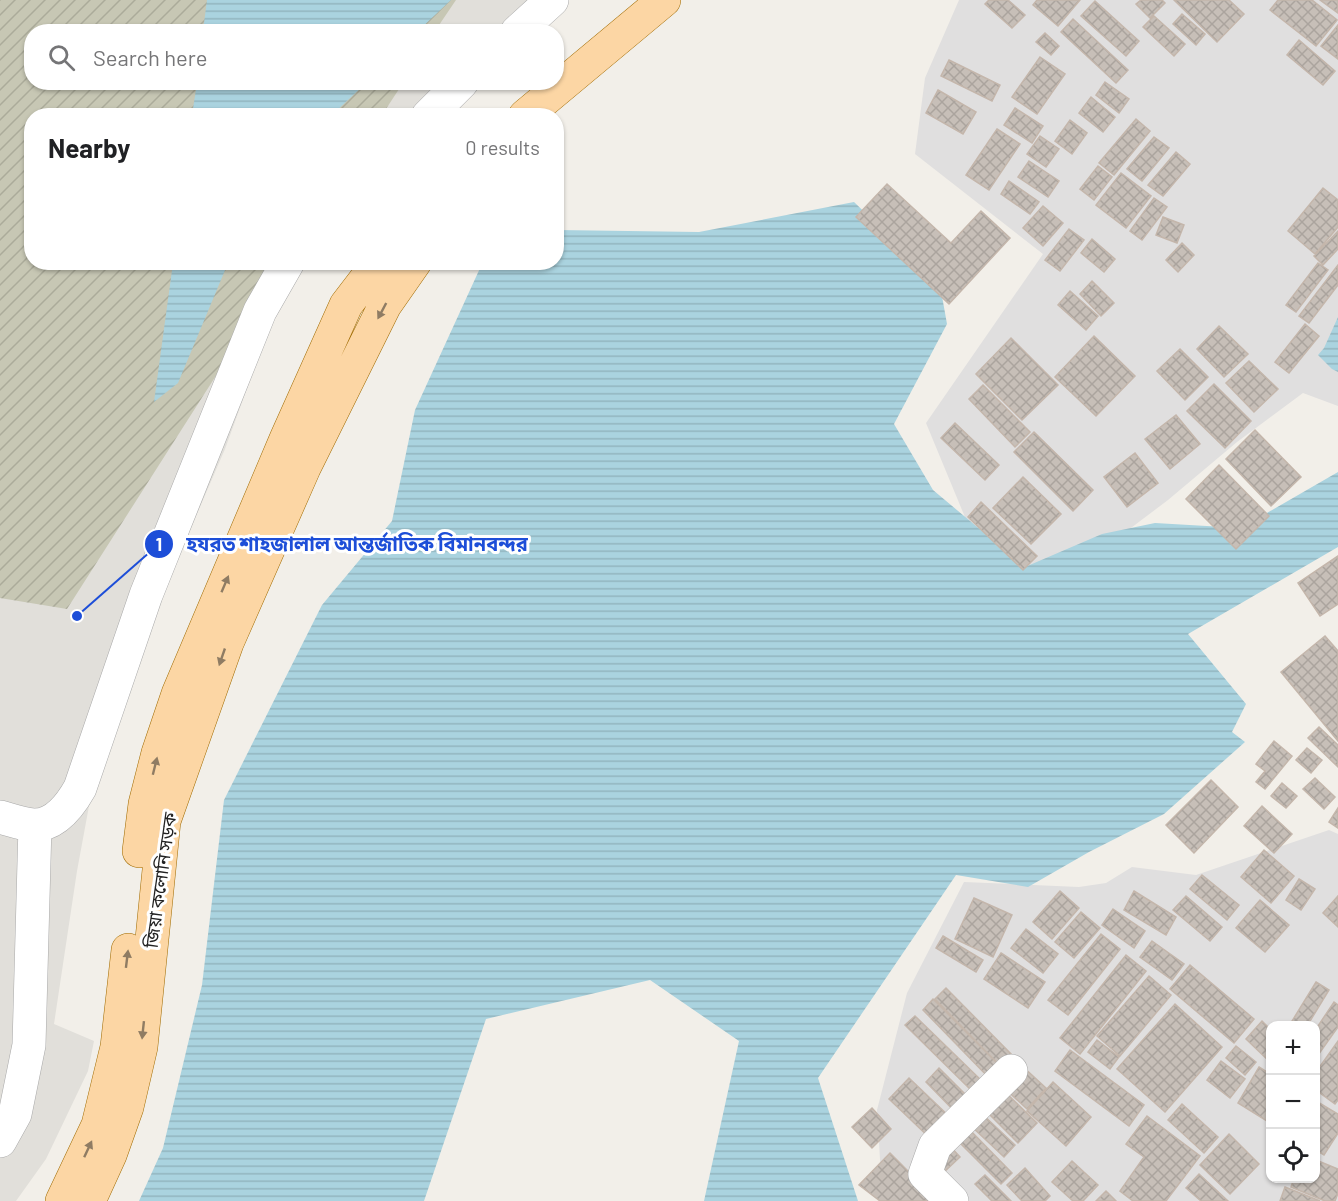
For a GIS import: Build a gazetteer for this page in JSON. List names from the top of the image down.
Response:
{
  "streets": {
    "main road": ["জিয়া কলোনি সড়ক"]
  },
  "places": ["হযরত শাহজালাল আন্তর্জাতিক বিমানবন্দর"],
  "page": {
    "search": "Search here",
    "heading": ["Nearby", "0 results"],
    "map_buttons": ["+", "−"]
  }
}
